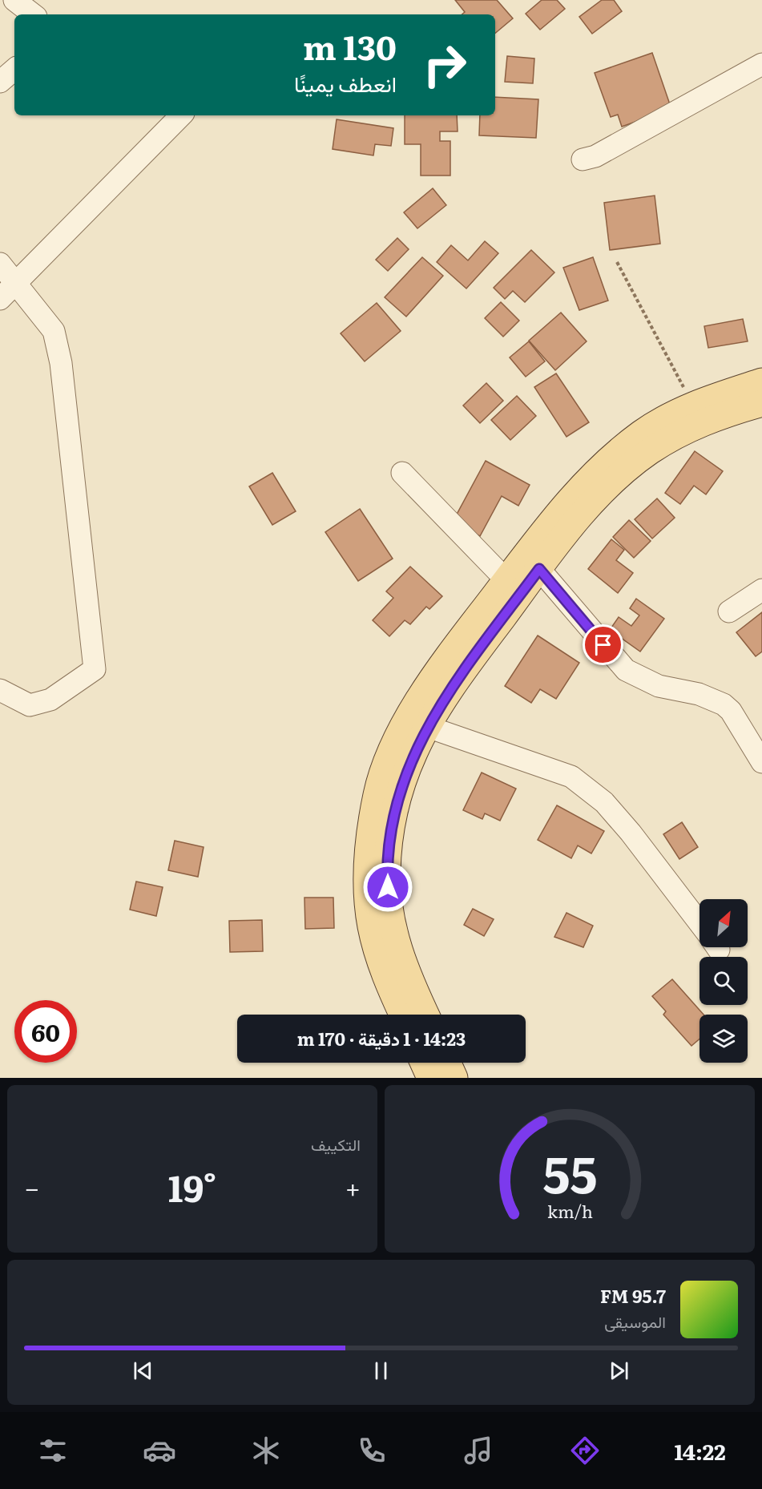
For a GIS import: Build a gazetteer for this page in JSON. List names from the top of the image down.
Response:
{
  "north": "top right",
  "page": {
    "turn": ["130 m", "انعطف يمينًا"],
    "limit": "60",
    "trip": "14:23 · 1 دقيقة · 170 m",
    "tile": "التكييف",
    "heat": ["−", "19°", "+"],
    "song": ["95.7 FM", "الموسيقى"],
    "tabs": "14:22",
    "gauge": ["55", "km/h"]
  }
}
